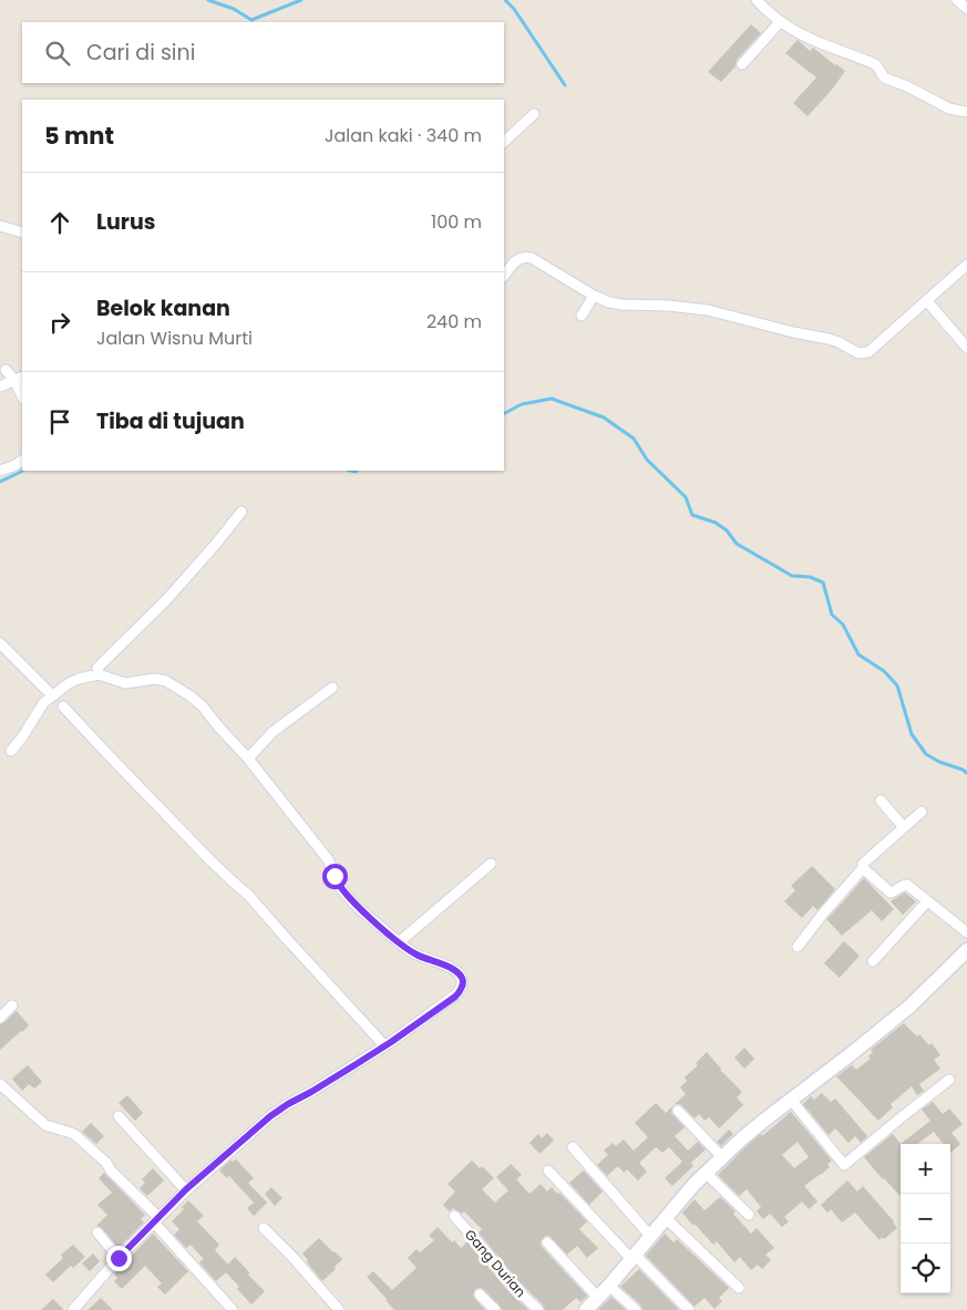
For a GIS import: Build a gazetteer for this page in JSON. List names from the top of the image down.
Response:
{
  "streets": {
    "street": ["Gang Durian"]
  },
  "page": {
    "search": "Cari di sini",
    "heading": ["5 mnt", "Jalan kaki · 340 m"],
    "list": [
      ["Lurus", "100 m"],
      ["Belok kanan", "Jalan Wisnu Murti", "240 m"],
      "Tiba di tujuan"
    ],
    "map_buttons": ["+", "−"]
  }
}
